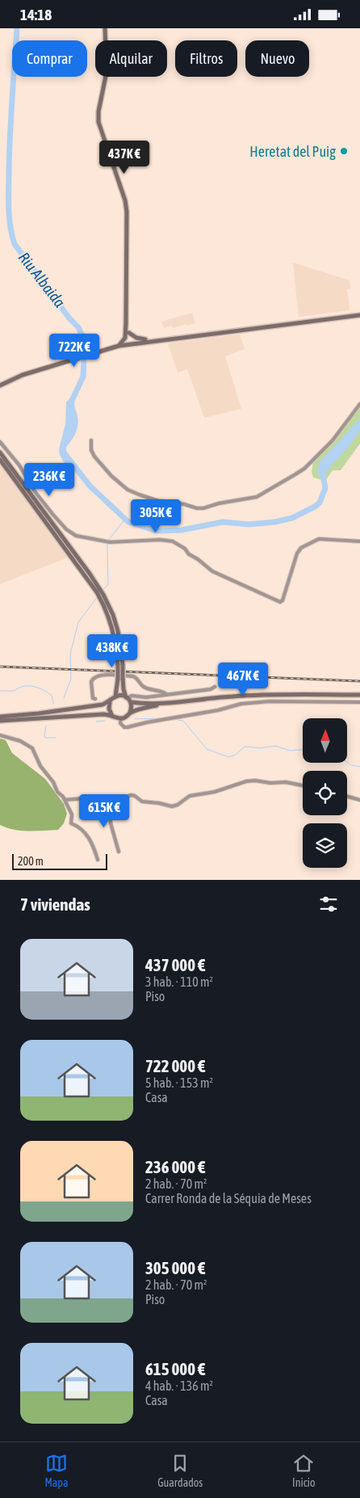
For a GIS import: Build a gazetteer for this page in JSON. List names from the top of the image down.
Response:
{
  "water": ["Riu Albaida"],
  "places": ["Heretat del Puig"],
  "scale_bar": "200 m",
  "north": "top",
  "page": {
    "status": "14:18",
    "chip": [
      "Comprar",
      "Alquilar",
      "Filtros",
      "Nuevo"
    ],
    "price": [
      "437K €",
      "722K €",
      "236K €",
      "305K €",
      "438K €",
      "467K €",
      "615K €"
    ],
    "scale": "200 m",
    "heading": "7 viviendas",
    "list": [
      {
        "name": "437 000 €",
        "note": "3 hab. · 110 m² · Piso"
      },
      {
        "name": "722 000 €",
        "note": "5 hab. · 153 m² · Casa"
      },
      {
        "name": "236 000 €",
        "note": "2 hab. · 70 m² · Carrer Ronda de la Séquia de Meses"
      },
      {
        "name": "305 000 €",
        "note": "2 hab. · 70 m² · Piso"
      },
      {
        "name": "615 000 €",
        "note": "4 hab. · 136 m² · Casa"
      }
    ],
    "tabs": ["Mapa", "Guardados", "Inicio"]
  }
}
